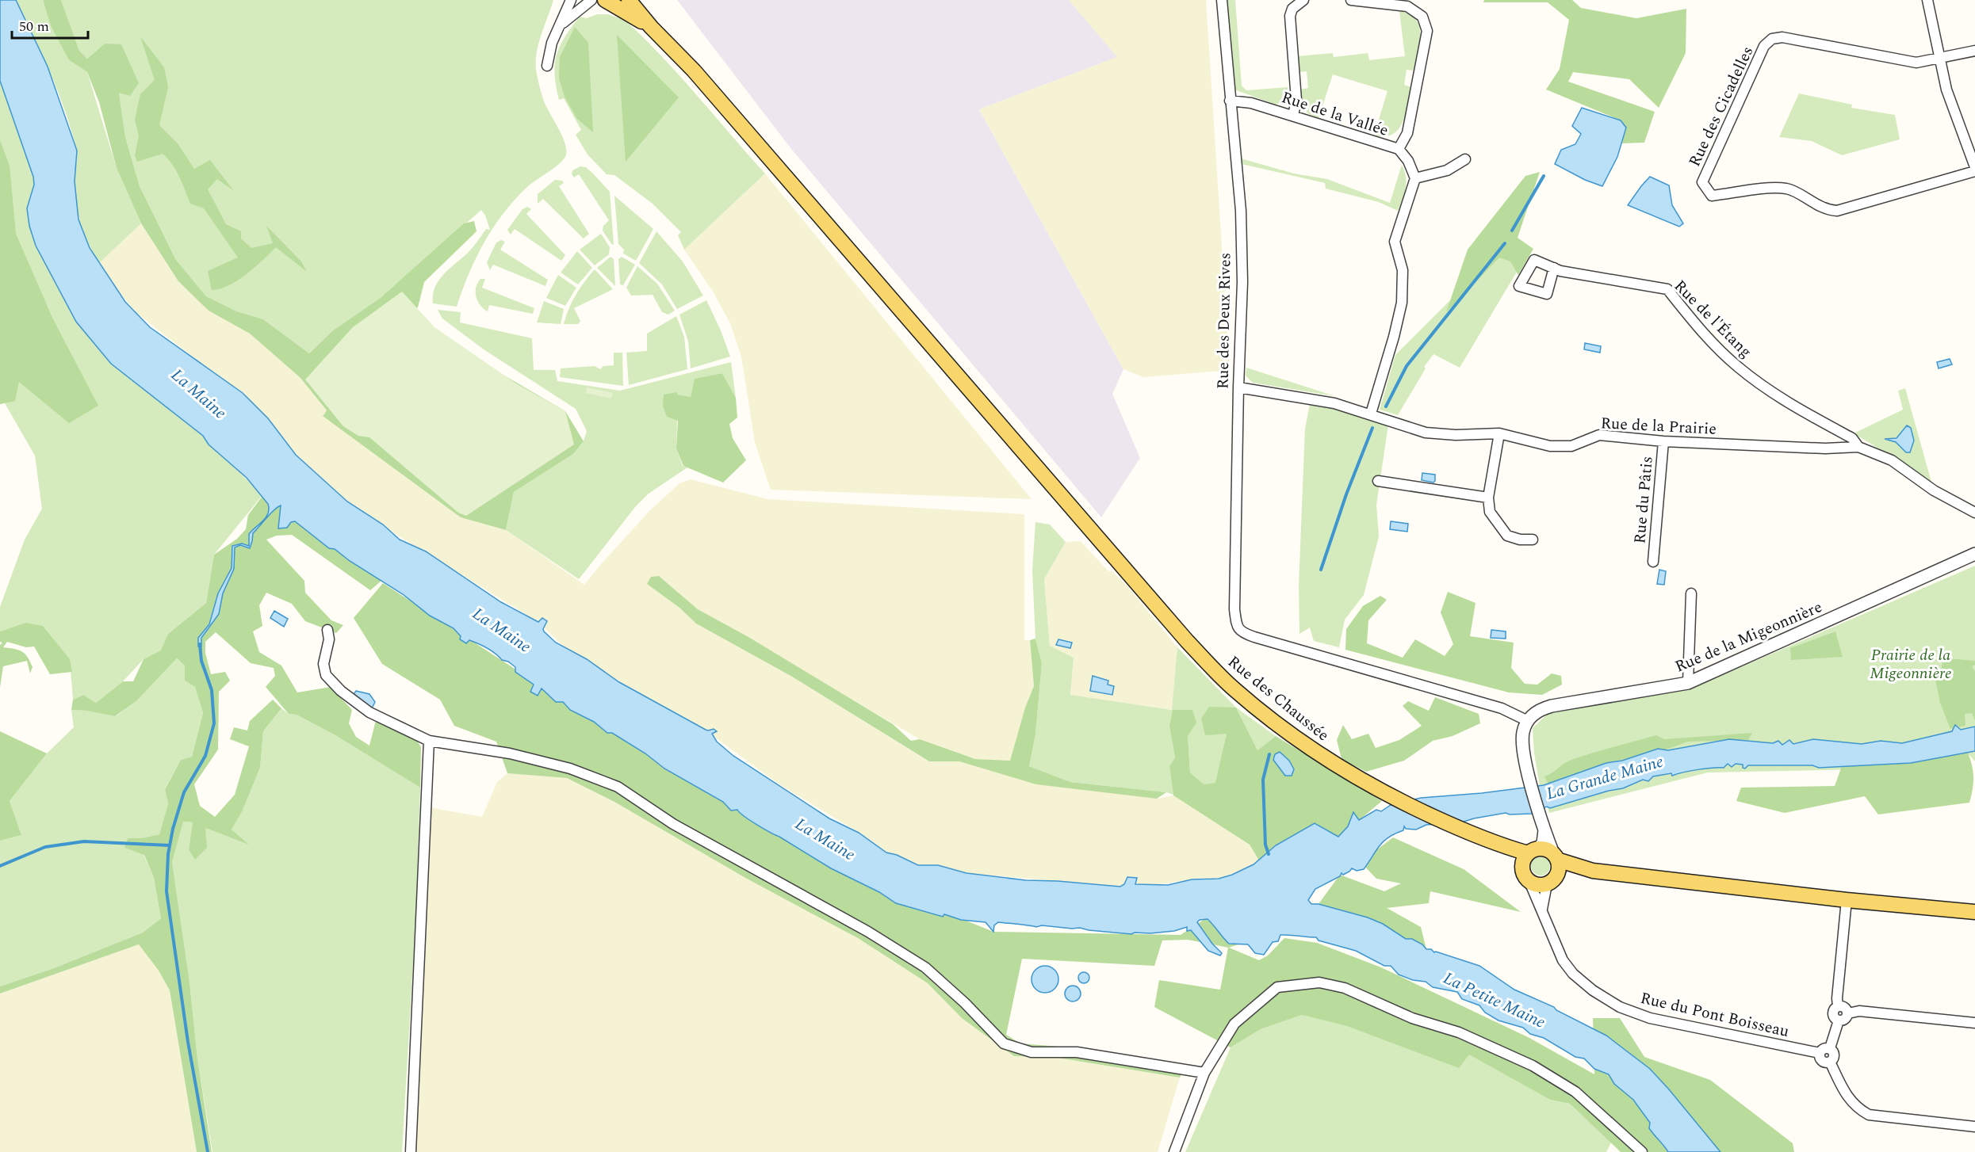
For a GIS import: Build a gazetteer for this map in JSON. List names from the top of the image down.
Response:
{
  "streets": {
    "main road": ["Rue des Chaussée"],
    "street": [
      "Rue des Cicadelles",
      "Rue de la Vallée",
      "Rue de l'Étang",
      "Rue des Deux Rives",
      "Rue de la Prairie",
      "Rue du Pâtis",
      "Rue de la Migeonnière",
      "Rue du Pont Boisseau"
    ]
  },
  "crossings": [
    ["Rue de la Vallée", "Rue des Deux Rives"],
    ["Rue de l'Étang", "Rue de la Prairie"],
    ["Rue des Deux Rives", "Rue de la Prairie"],
    ["Rue des Deux Rives", "Rue de la Migeonnière"],
    ["Rue de la Prairie", "Rue du Pâtis"],
    ["Rue des Chaussée", "Rue du Pont Boisseau"]
  ],
  "water": ["La Maine", "La Grande Maine", "La Petite Maine"],
  "parks": ["Prairie de la Migeonnière"],
  "scale_bar": "50 m"
}
